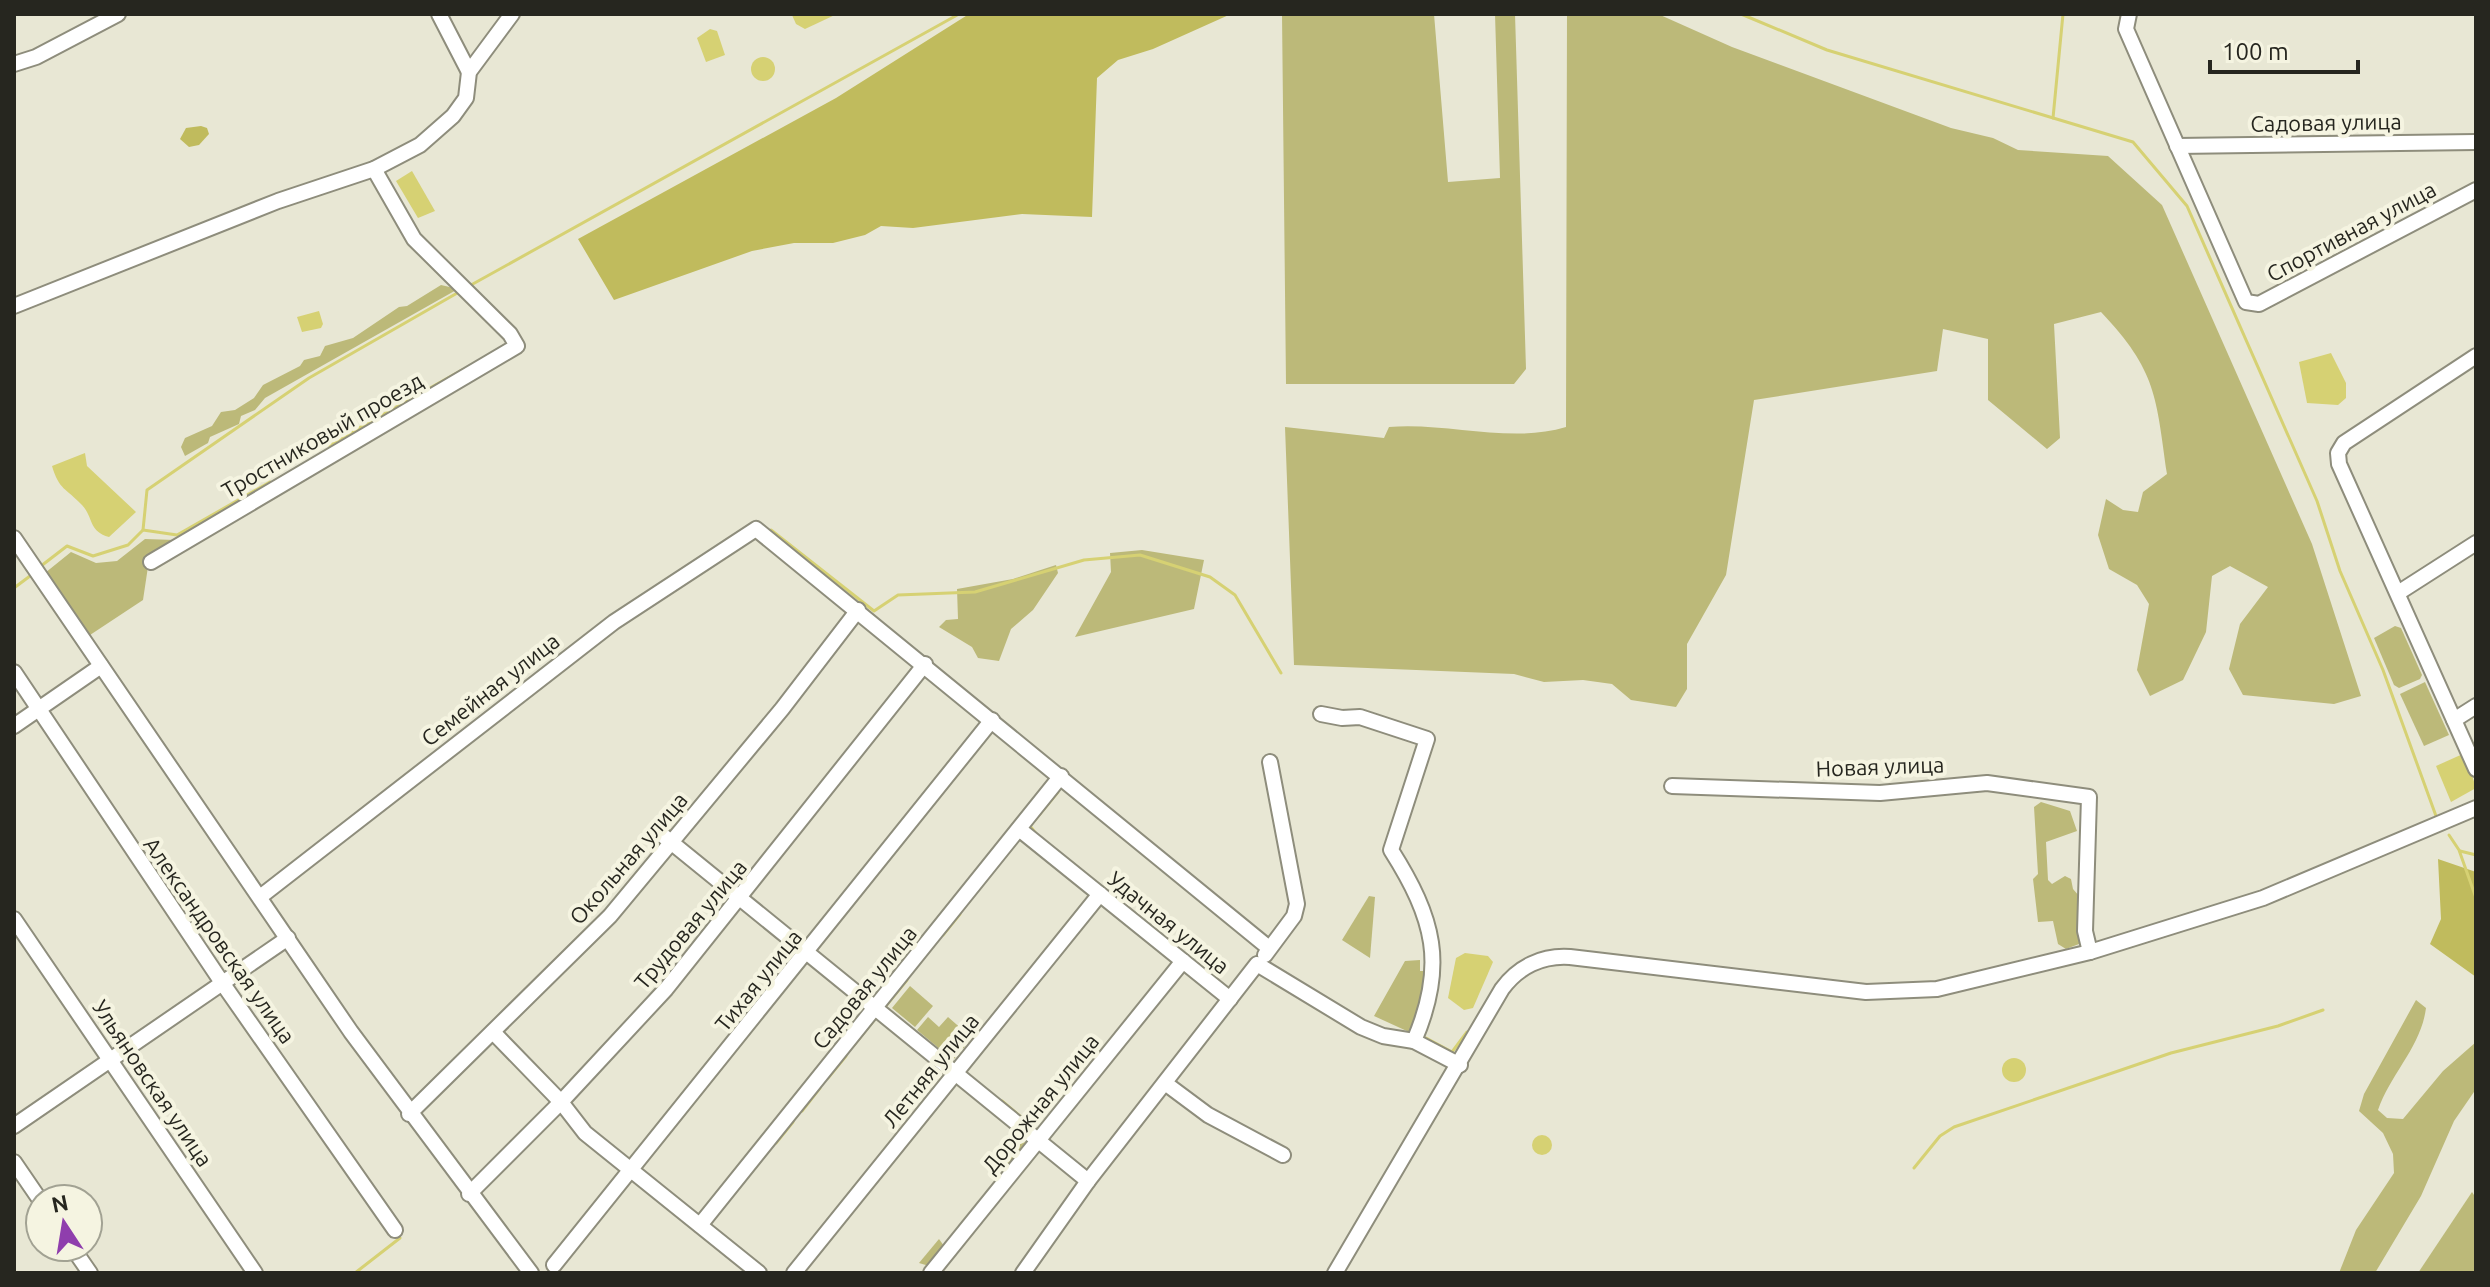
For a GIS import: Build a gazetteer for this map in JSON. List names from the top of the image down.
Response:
{
  "streets": {
    "street": [
      "Садовая улица",
      "Спортивная улица",
      "Тростниковый проезд",
      "Семейная улица",
      "Новая улица",
      "Окольная улица",
      "Удачная улица",
      "Трудовая улица",
      "Александровская улица",
      "Тихая улица",
      "Летняя улица",
      "Ульяновская улица",
      "Дорожная улица"
    ]
  },
  "crossings": [
    ["Садовая улица", "Спортивная улица"],
    ["Садовая улица", "Удачная улица"],
    ["Семейная улица", "Окольная улица"],
    ["Удачная улица", "Летняя улица"],
    ["Удачная улица", "Дорожная улица"]
  ],
  "scale_bar": "100 m",
  "north": "top"
}
